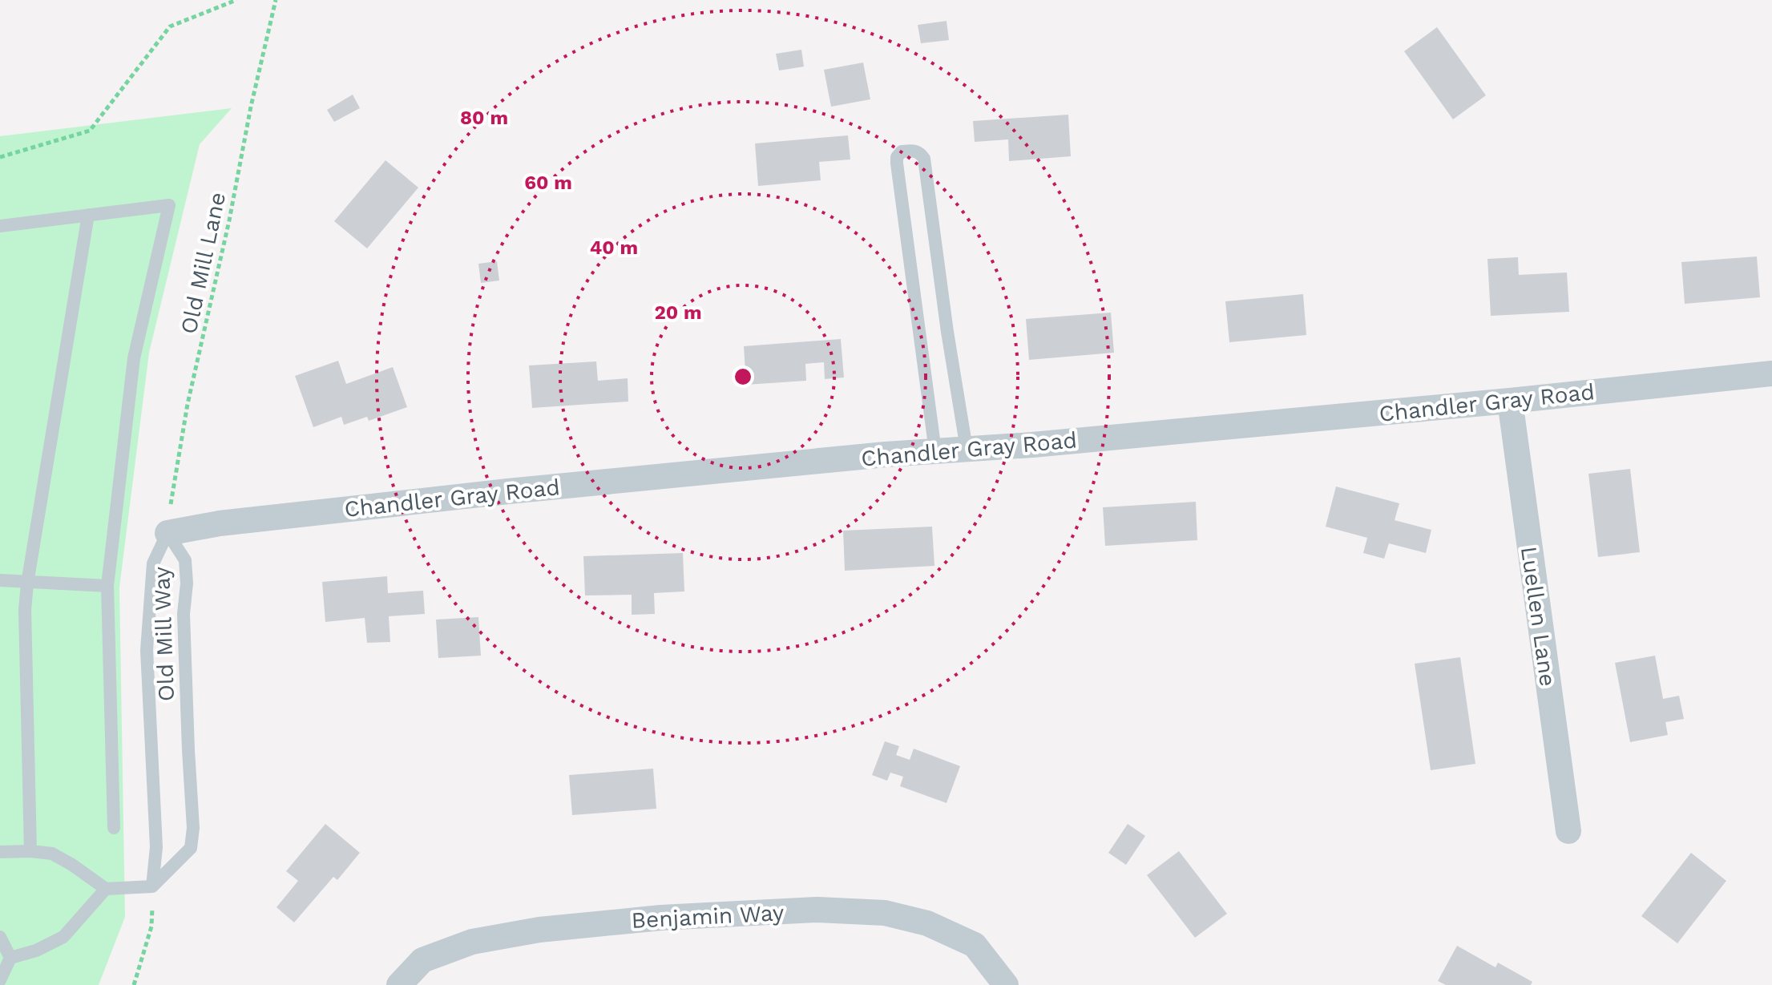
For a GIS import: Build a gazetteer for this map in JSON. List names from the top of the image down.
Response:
{
  "streets": {
    "street": ["Chandler Gray Road", "Luellen Lane", "Benjamin Way"],
    "lane": ["Old Mill Way"],
    "path": ["Old Mill Lane"]
  },
  "crossings": [
    ["Old Mill Lane", "Chandler Gray Road"],
    ["Old Mill Lane", "Old Mill Way"],
    ["Chandler Gray Road", "Luellen Lane"],
    ["Chandler Gray Road", "Old Mill Way"]
  ],
  "rings": [
    "80 m",
    "60 m",
    "40 m",
    "20 m"
  ]
}
